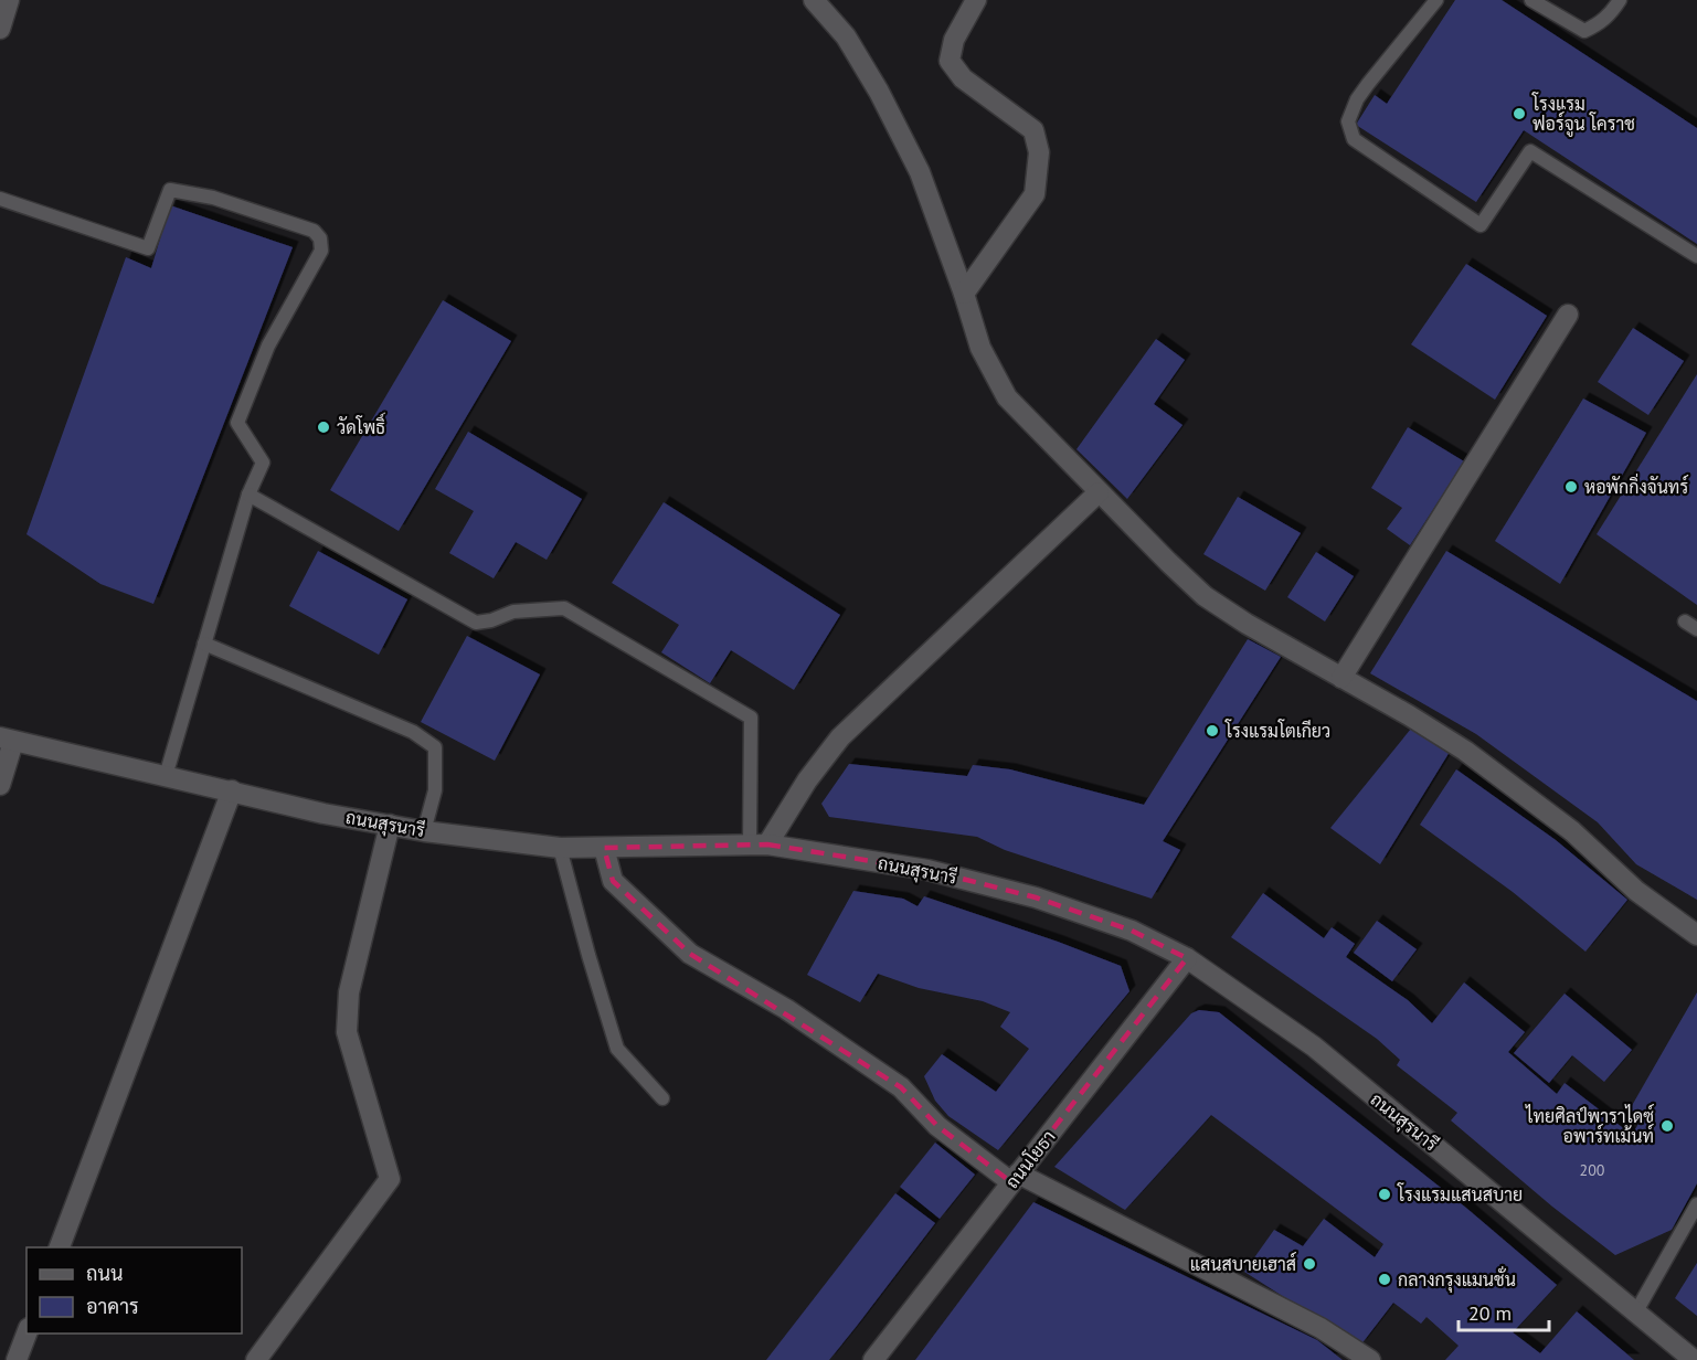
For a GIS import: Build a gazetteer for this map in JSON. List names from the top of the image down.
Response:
{
  "streets": {
    "street": ["ถนนสุรนารี", "ถนนโยธา"]
  },
  "crossings": [
    ["ถนนสุรนารี", "ถนนโยธา"]
  ],
  "places": [
    "โรงแรม ฟอร์จูน โคราช",
    "วัดโพธิ์",
    "หอพักกิ่งจันทร์",
    "โรงแรมโตเกียว",
    "ไทยศิลป์พาราไดซ์ อพาร์ทเม้นท์",
    "โรงแรมแสนสบาย",
    "แสนสบายเฮาส์",
    "กลางกรุงแมนชั่น"
  ],
  "house_numbers": ["200"],
  "legend": ["ถนน", "อาคาร"],
  "scale_bar": "20 m"
}
